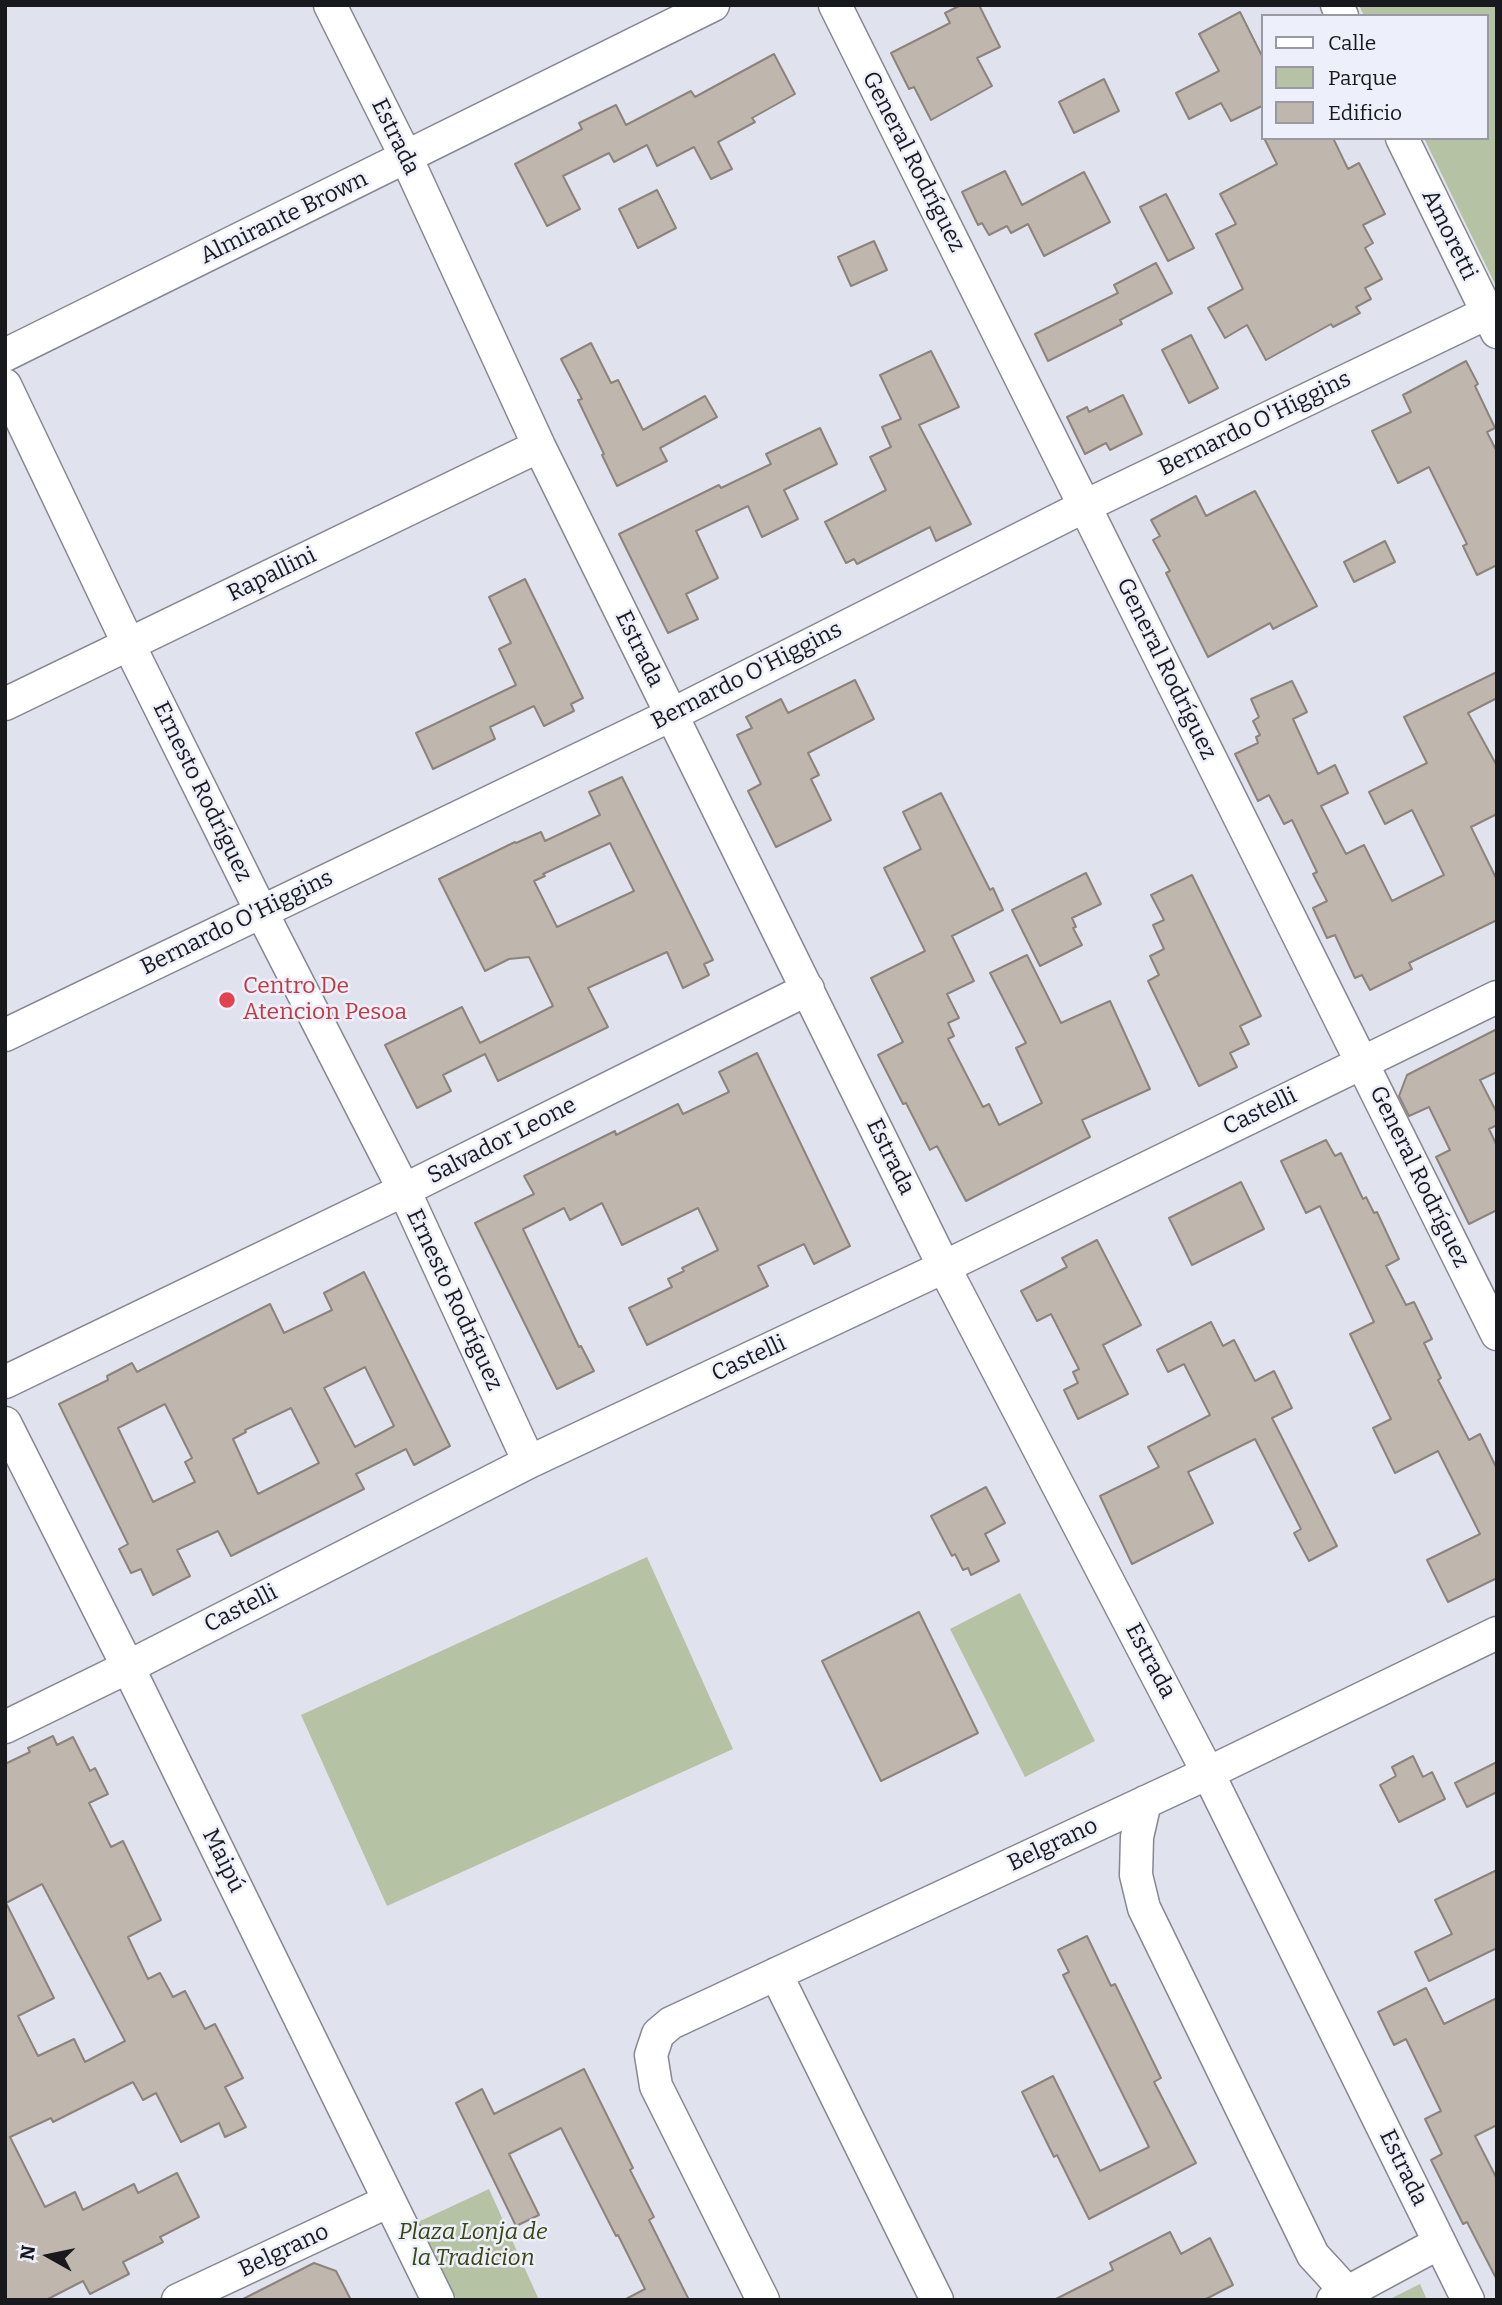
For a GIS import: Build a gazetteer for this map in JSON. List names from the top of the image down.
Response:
{
  "streets": {
    "street": [
      "Estrada",
      "General Rodríguez",
      "Almirante Brown",
      "Amoretti",
      "Bernardo O'Higgins",
      "Rapallini",
      "Ernesto Rodríguez",
      "Castelli",
      "Salvador Leone",
      "Belgrano",
      "Maipú"
    ]
  },
  "crossings": [
    ["Estrada", "Almirante Brown"],
    ["Estrada", "Bernardo O'Higgins"],
    ["Estrada", "Rapallini"],
    ["Estrada", "Castelli"],
    ["Estrada", "Salvador Leone"],
    ["Estrada", "Belgrano"],
    ["General Rodríguez", "Bernardo O'Higgins"],
    ["General Rodríguez", "Castelli"],
    ["Amoretti", "Bernardo O'Higgins"],
    ["Bernardo O'Higgins", "Ernesto Rodríguez"],
    ["Rapallini", "Ernesto Rodríguez"],
    ["Ernesto Rodríguez", "Castelli"],
    ["Ernesto Rodríguez", "Salvador Leone"],
    ["Castelli", "Maipú"],
    ["Belgrano", "Maipú"]
  ],
  "parks": ["Plaza Lonja de la Tradicion"],
  "places": ["Centro De Atencion Pesoa"],
  "legend": ["Calle", "Parque", "Edificio"],
  "north": "left"
}
